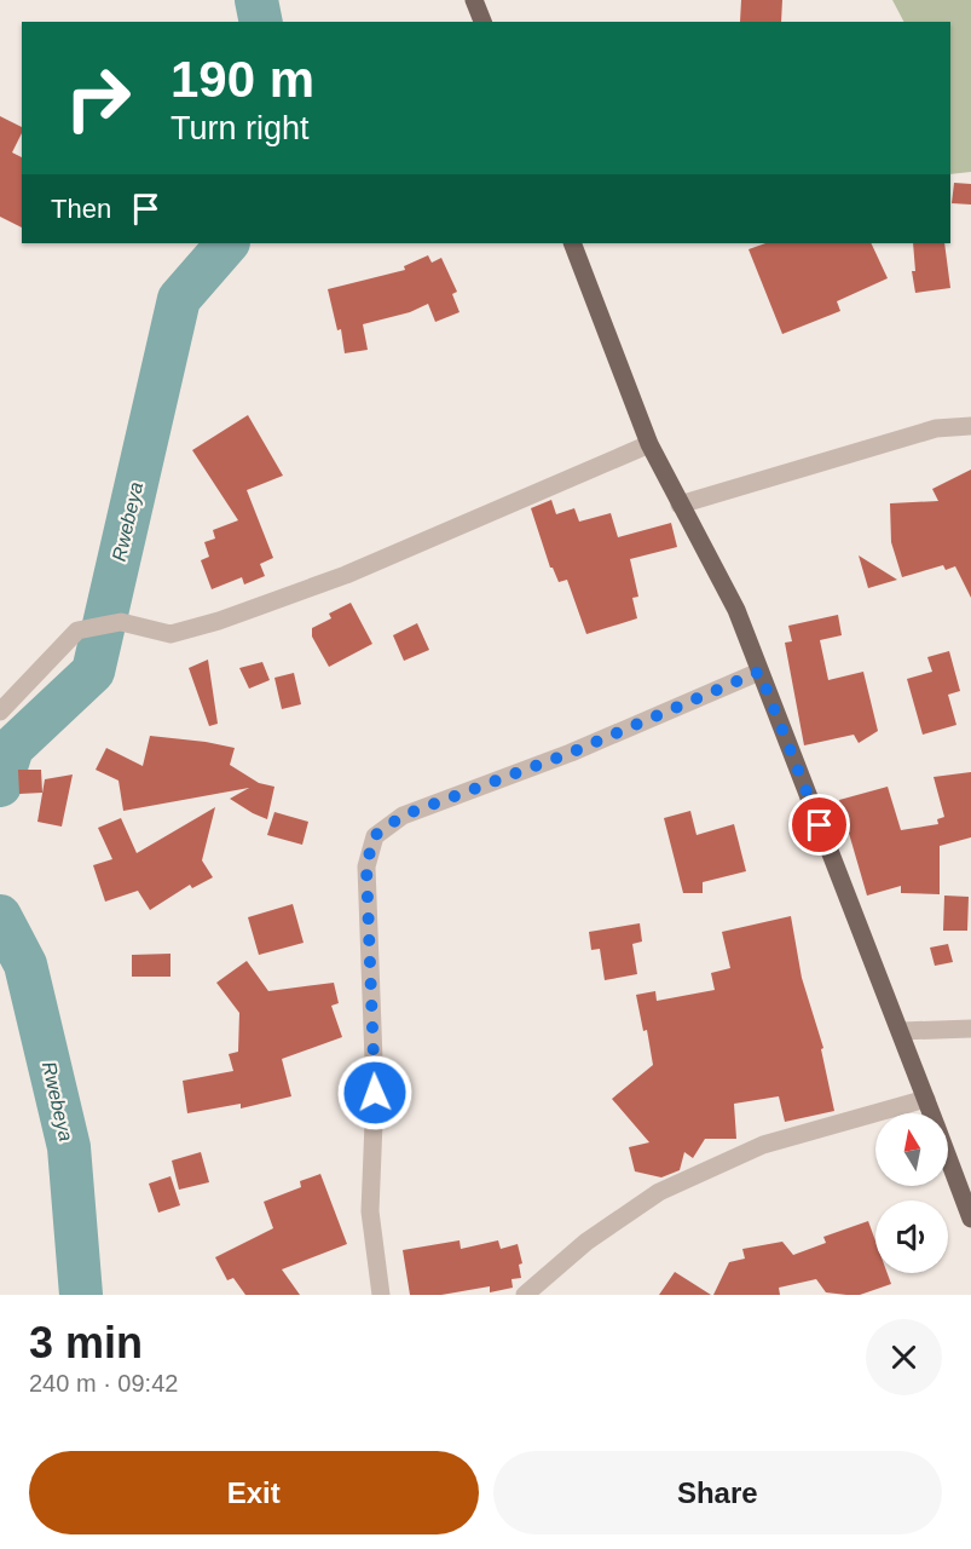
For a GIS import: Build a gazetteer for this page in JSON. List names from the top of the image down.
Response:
{
  "water": ["Rwebeya"],
  "north": "top",
  "page": {
    "turn": ["190 m", "Turn right"],
    "then": "Then",
    "heading": ["3 min", "240 m · 09:42"],
    "buttons": ["Exit", "Share"]
  }
}
